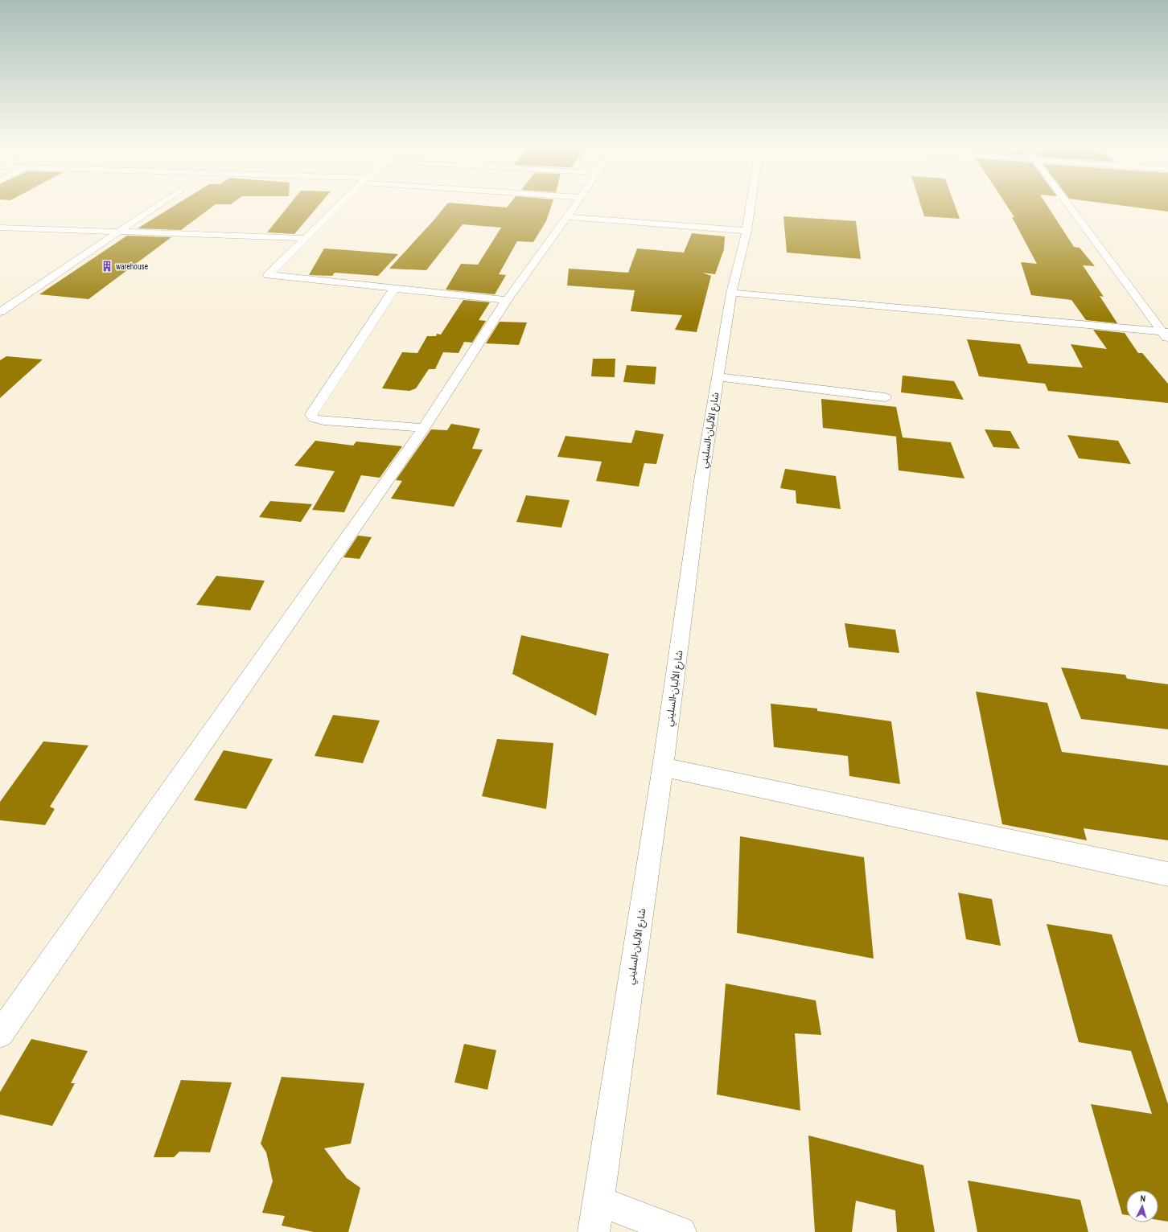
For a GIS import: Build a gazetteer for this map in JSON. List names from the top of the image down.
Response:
{
  "streets": {
    "street": ["شارع الألبان-السليني"]
  },
  "places": {
    "building": ["warehouse"]
  },
  "north": "top"
}
